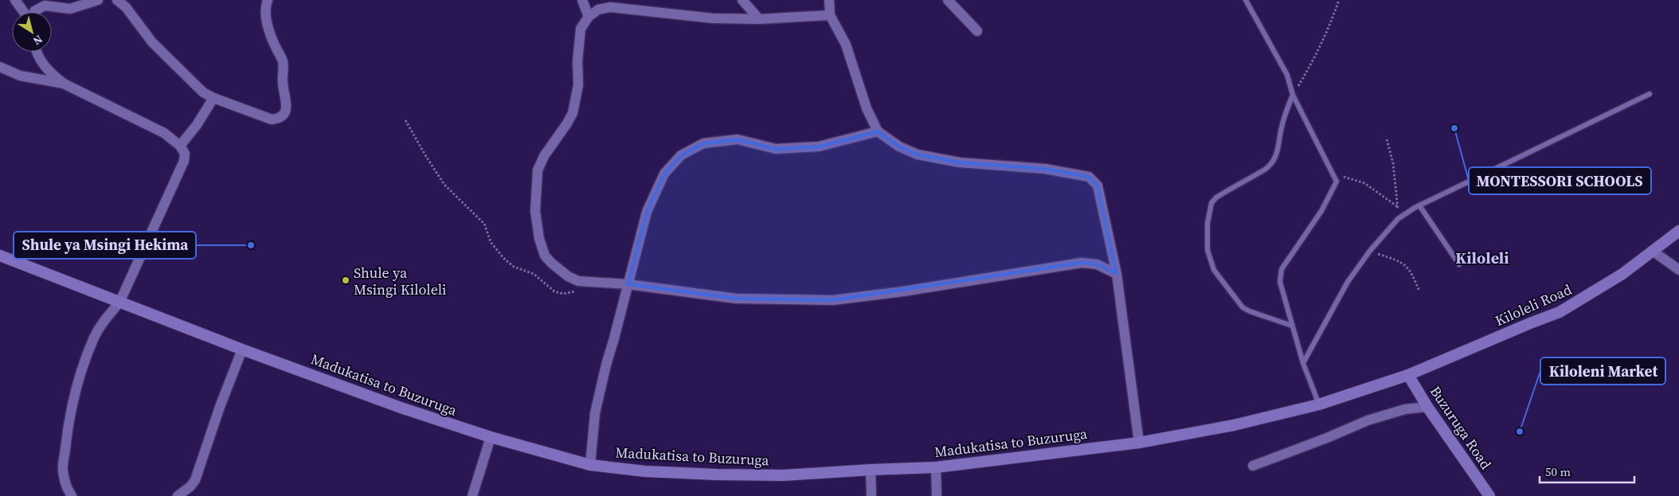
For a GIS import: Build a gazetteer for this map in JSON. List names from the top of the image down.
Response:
{
  "streets": {
    "main road": ["Kiloleli Road", "Madukatisa to Buzuruga", "Buzuruga Road"]
  },
  "crossings": [
    ["Kiloleli Road", "Madukatisa to Buzuruga"],
    ["Kiloleli Road", "Buzuruga Road"],
    ["Madukatisa to Buzuruga", "Buzuruga Road"]
  ],
  "districts": ["Kiloleli"],
  "places": [
    "MONTESSORI SCHOOLS",
    "Shule ya Msingi Hekima",
    "Shule ya Msingi Kiloleli",
    "Kiloleni Market"
  ],
  "scale_bar": "50 m",
  "north": "bottom right"
}
